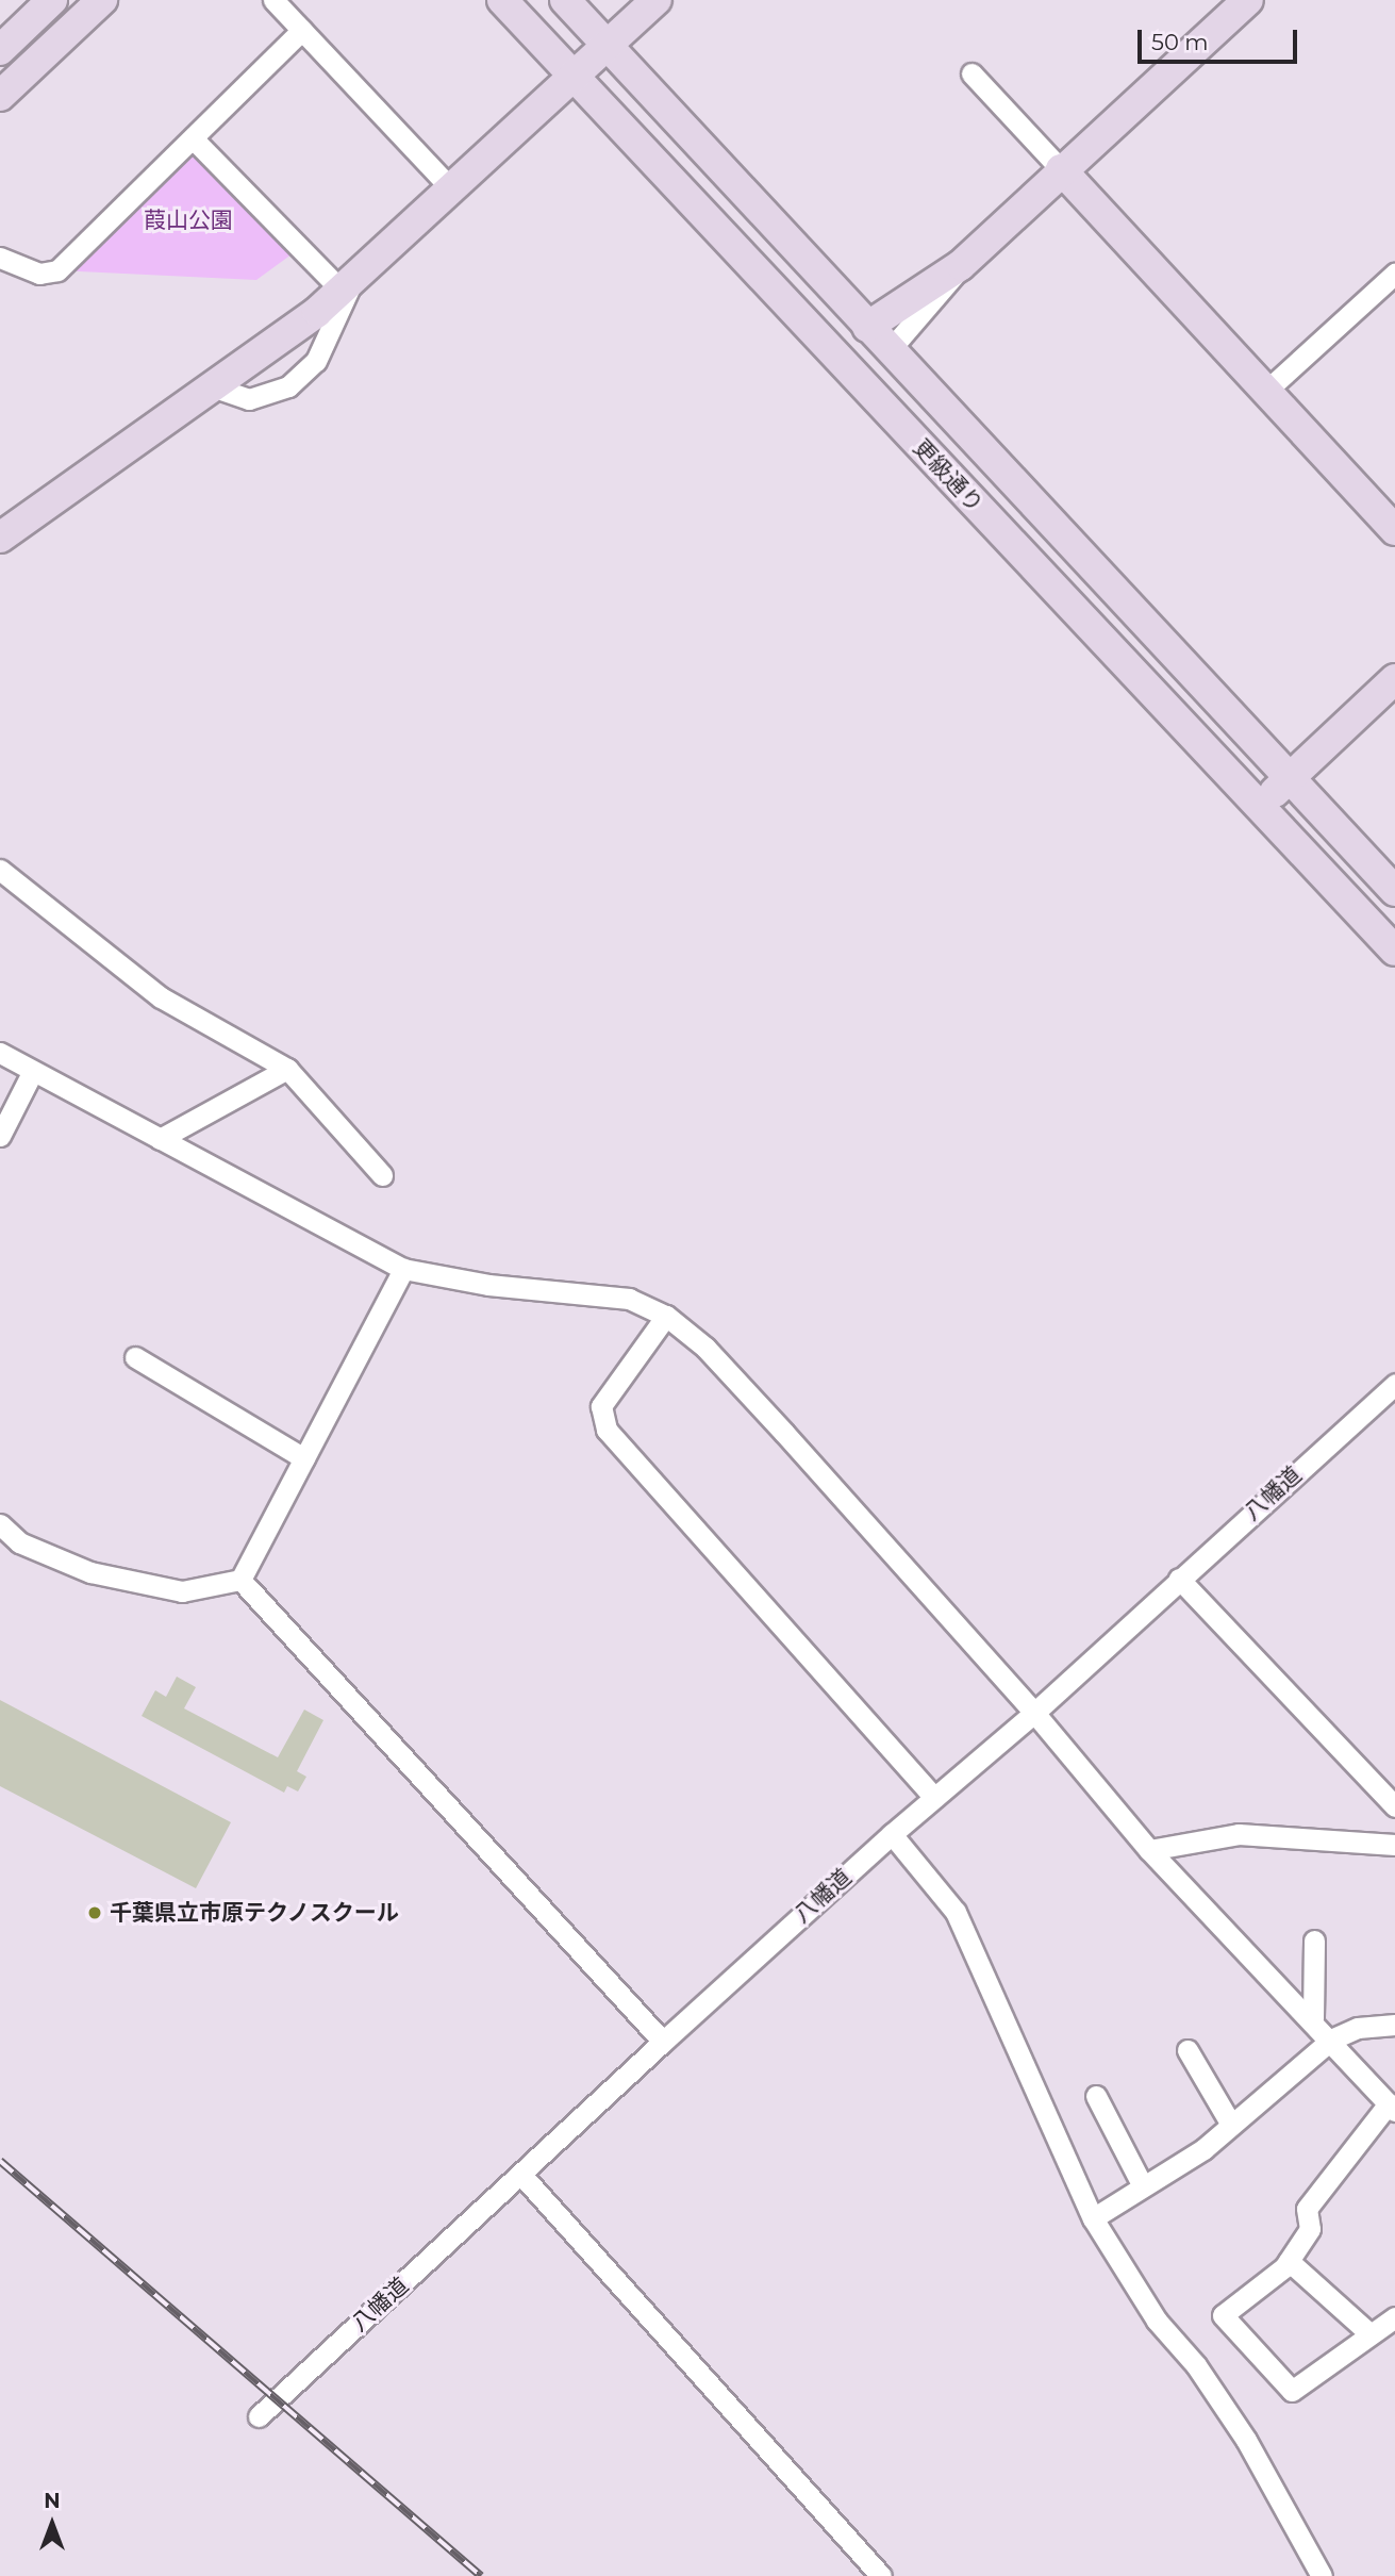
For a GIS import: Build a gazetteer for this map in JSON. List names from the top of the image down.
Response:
{
  "streets": {
    "street": ["更級通り", "八幡道"]
  },
  "parks": ["葭山公園"],
  "places": ["千葉県立市原テクノスクール"],
  "scale_bar": "50 m",
  "north": "top"
}
